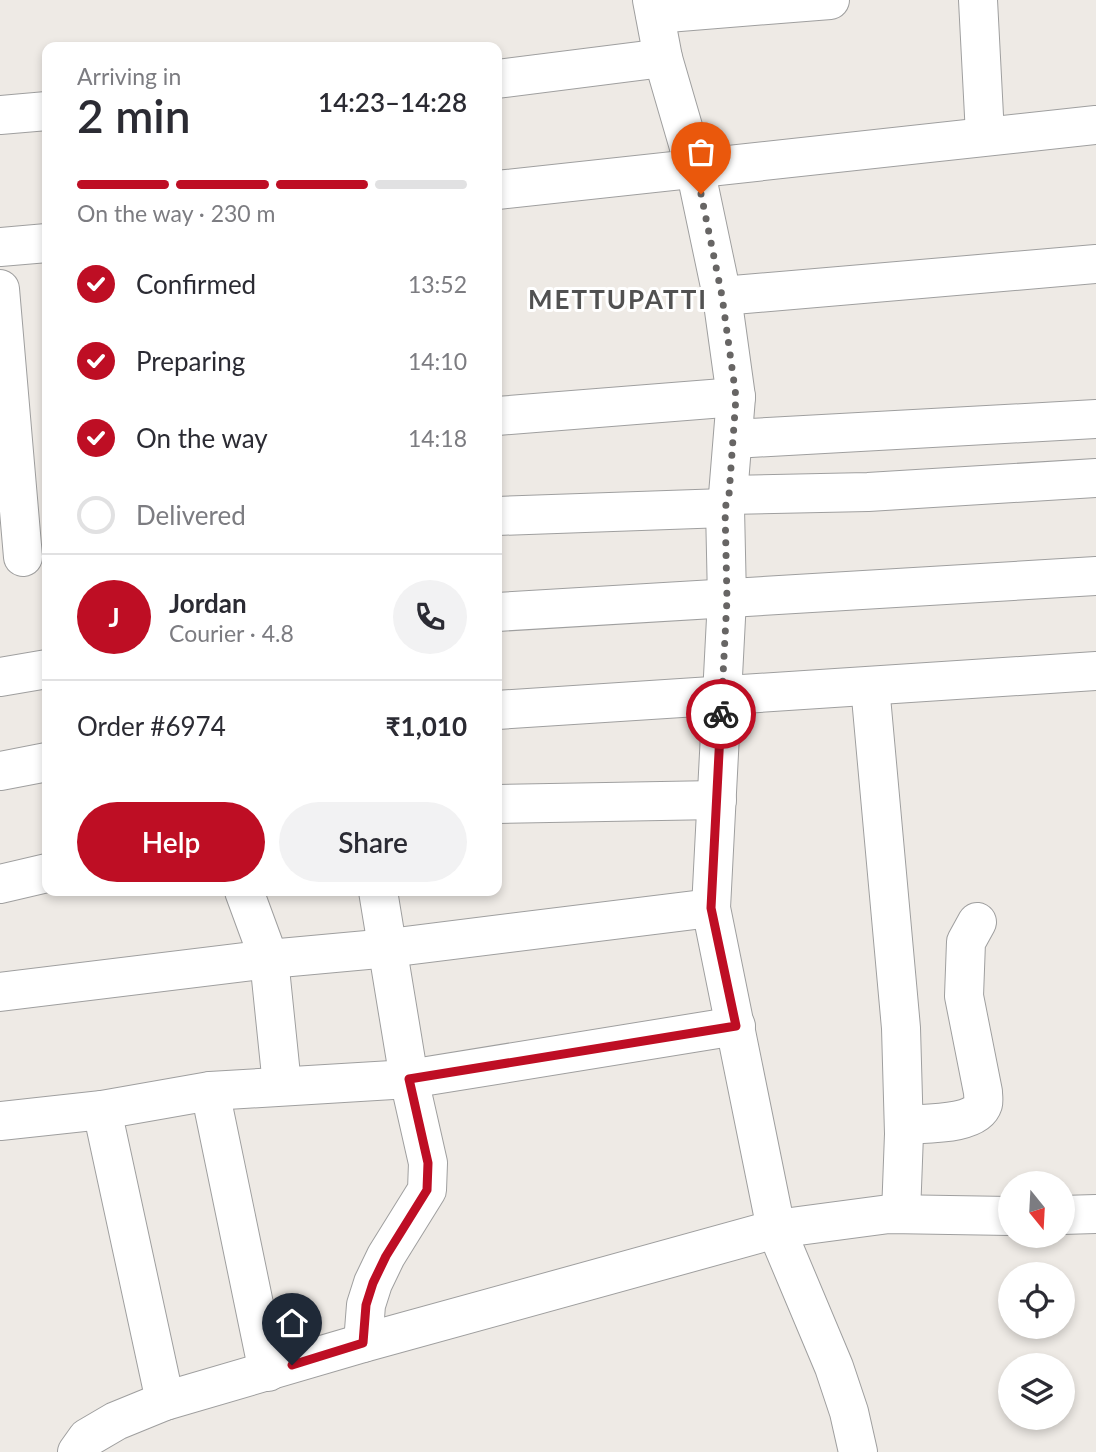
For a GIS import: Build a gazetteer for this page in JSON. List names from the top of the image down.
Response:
{
  "districts": ["METTUPATTI"],
  "north": "bottom",
  "page": {
    "heading": ["2 min", "Arriving in", "14:23–14:28"],
    "panel": [
      "Jordan",
      "Courier · 4.8",
      "Order #6974",
      "₹1,010"
    ],
    "bar": "On the way · 230 m",
    "list": [
      ["Confirmed", "13:52"],
      ["Preparing", "14:10"],
      ["On the way", "14:18"],
      "Delivered"
    ],
    "round": "J",
    "buttons": ["Help", "Share"]
  }
}
